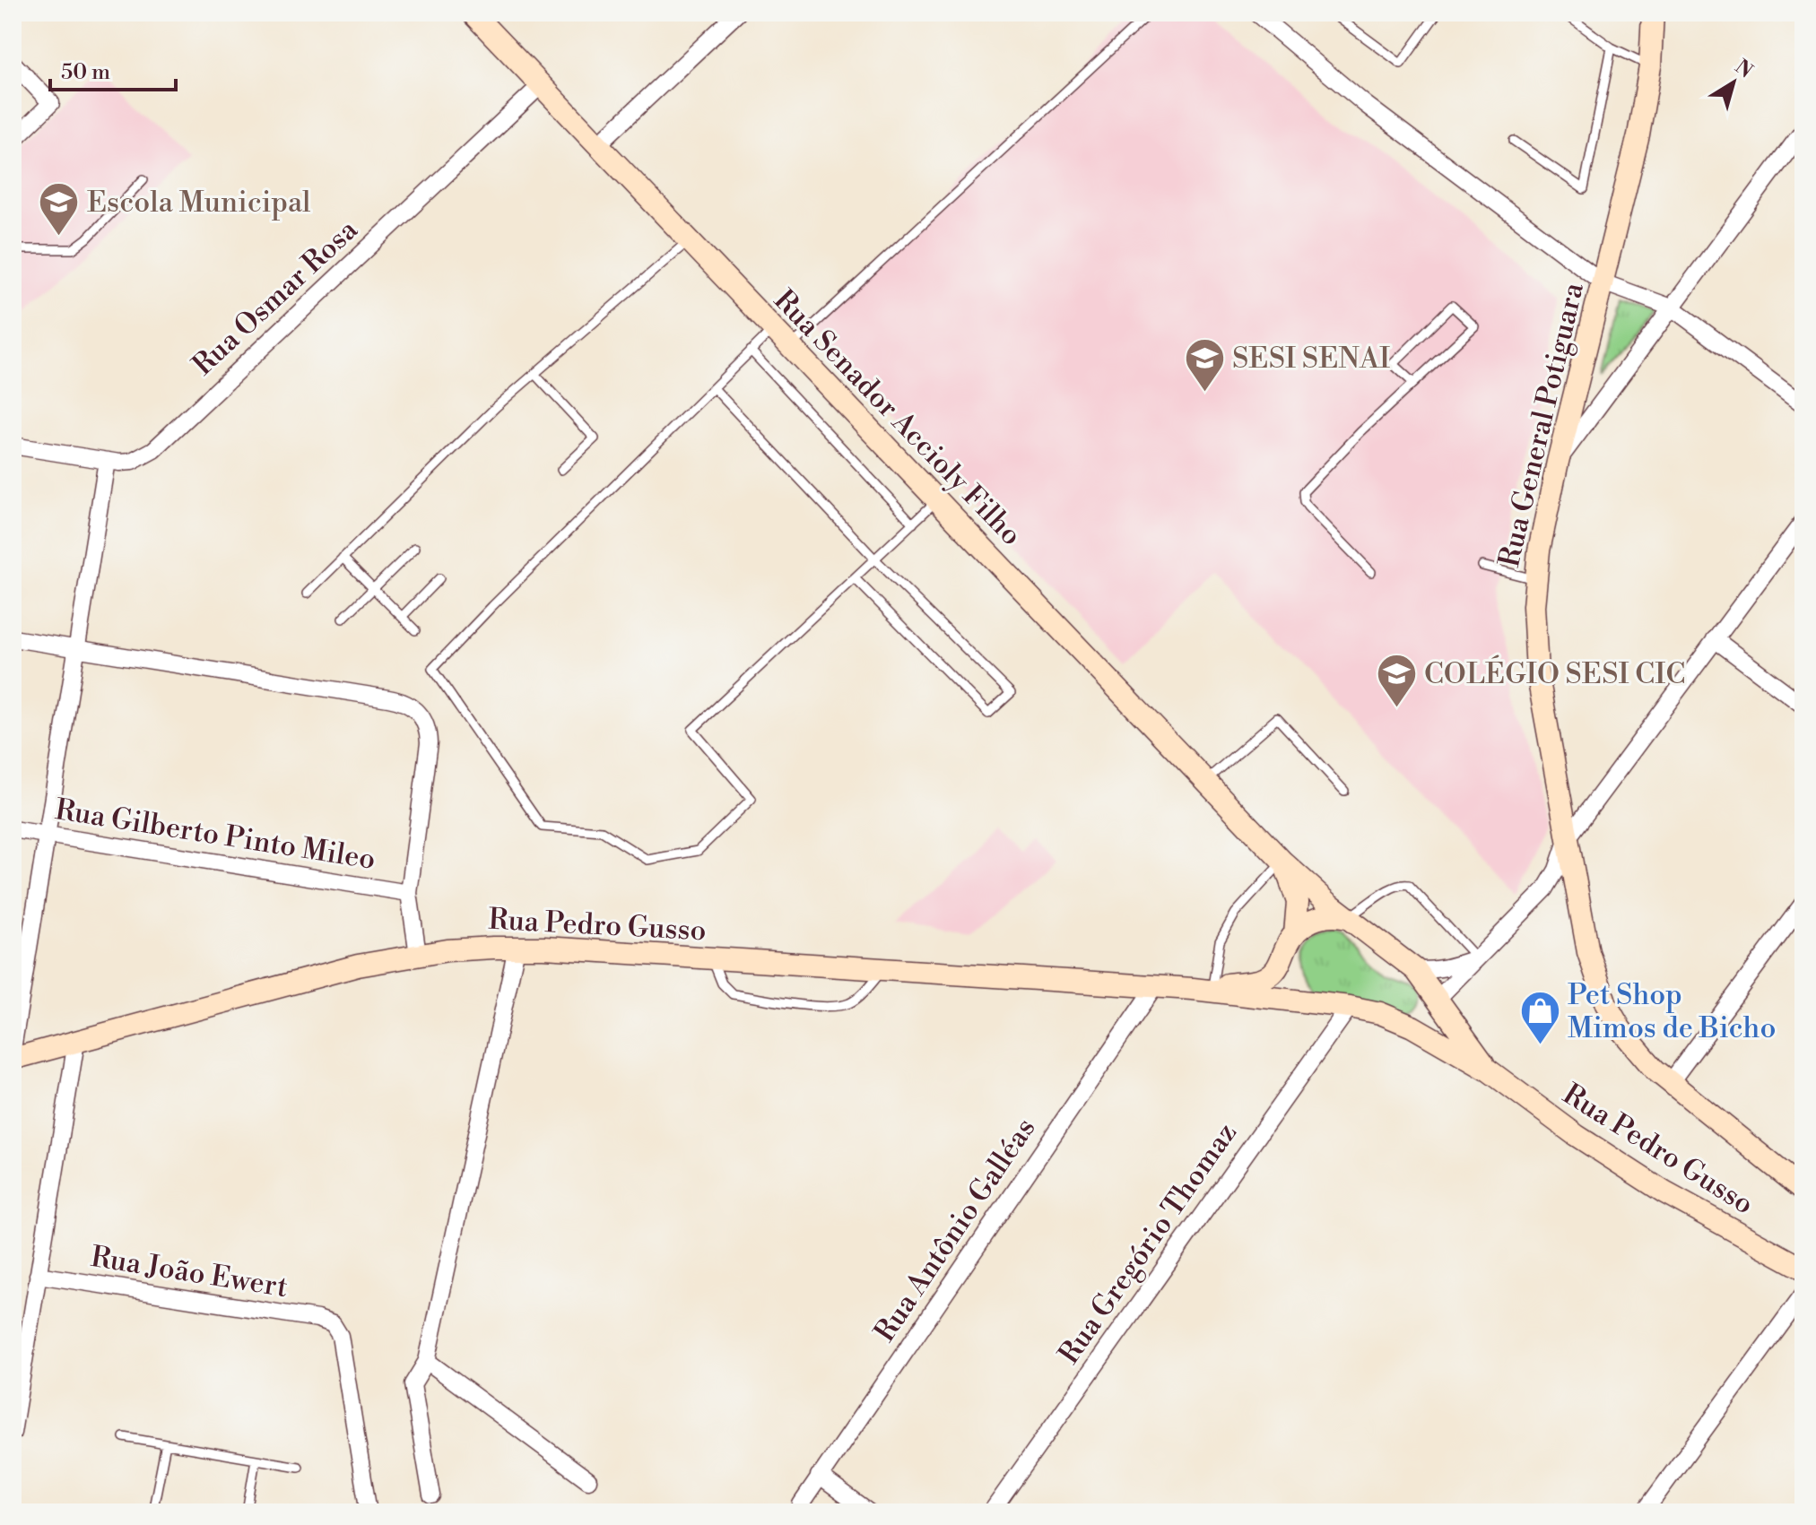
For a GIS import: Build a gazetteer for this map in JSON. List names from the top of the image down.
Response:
{
  "streets": {
    "main road": ["Rua Senador Accioly Filho", "Rua General Potiguara", "Rua Pedro Gusso"],
    "street": [
      "Rua Osmar Rosa",
      "Rua Gilberto Pinto Mileo",
      "Rua Antônio Galléas",
      "Rua Gregório Thomaz",
      "Rua João Ewert"
    ]
  },
  "crossings": [
    ["Rua Osmar Rosa", "Rua Senador Accioly Filho"],
    ["Rua Senador Accioly Filho", "Rua Pedro Gusso"],
    ["Rua Pedro Gusso", "Rua Antônio Galléas"],
    ["Rua Pedro Gusso", "Rua Gregório Thomaz"]
  ],
  "places": {
    "school or university": ["Escola Municipal", "SESI SENAI", "COLÉGIO SESI CIC"],
    "shop": ["Pet Shop Mimos de Bicho"]
  },
  "scale_bar": "50 m",
  "north": "top right"
}
